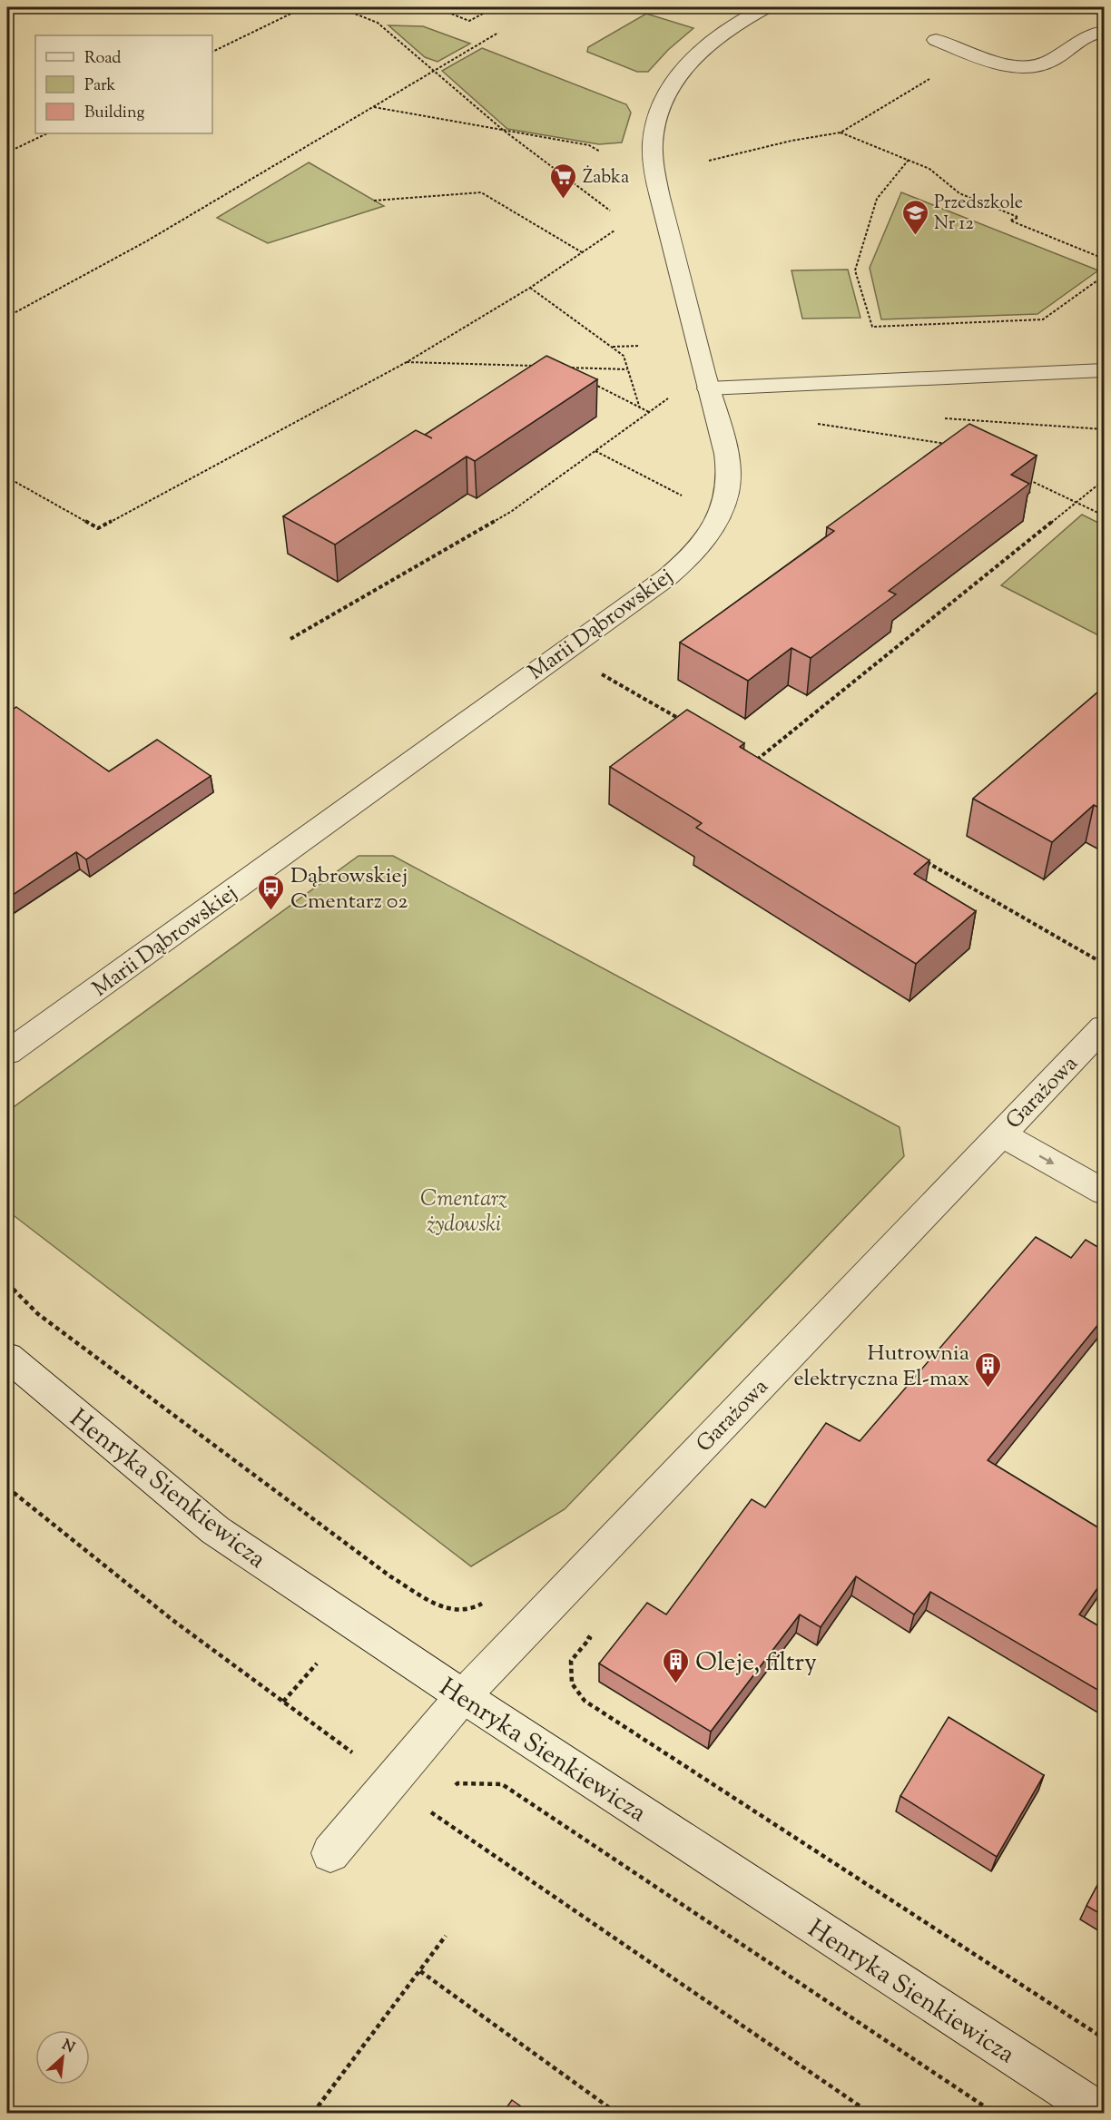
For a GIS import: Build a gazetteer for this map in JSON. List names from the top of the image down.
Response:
{
  "streets": {
    "street": ["Marii Dąbrowskiej", "Garażowa", "Henryka Sienkiewicza"]
  },
  "crossings": [
    ["Garażowa", "Henryka Sienkiewicza"]
  ],
  "parks": ["Cmentarz żydowski"],
  "places": {
    "supermarket": ["Żabka"],
    "school or university": ["Przedszkole Nr 12"],
    "bus stop": ["Dąbrowskiej Cmentarz 02"],
    "building": ["Hutrownia elektryczna El-max", "Oleje, filtry"]
  },
  "legend": ["Road", "Park", "Building"],
  "north": "top right"
}
